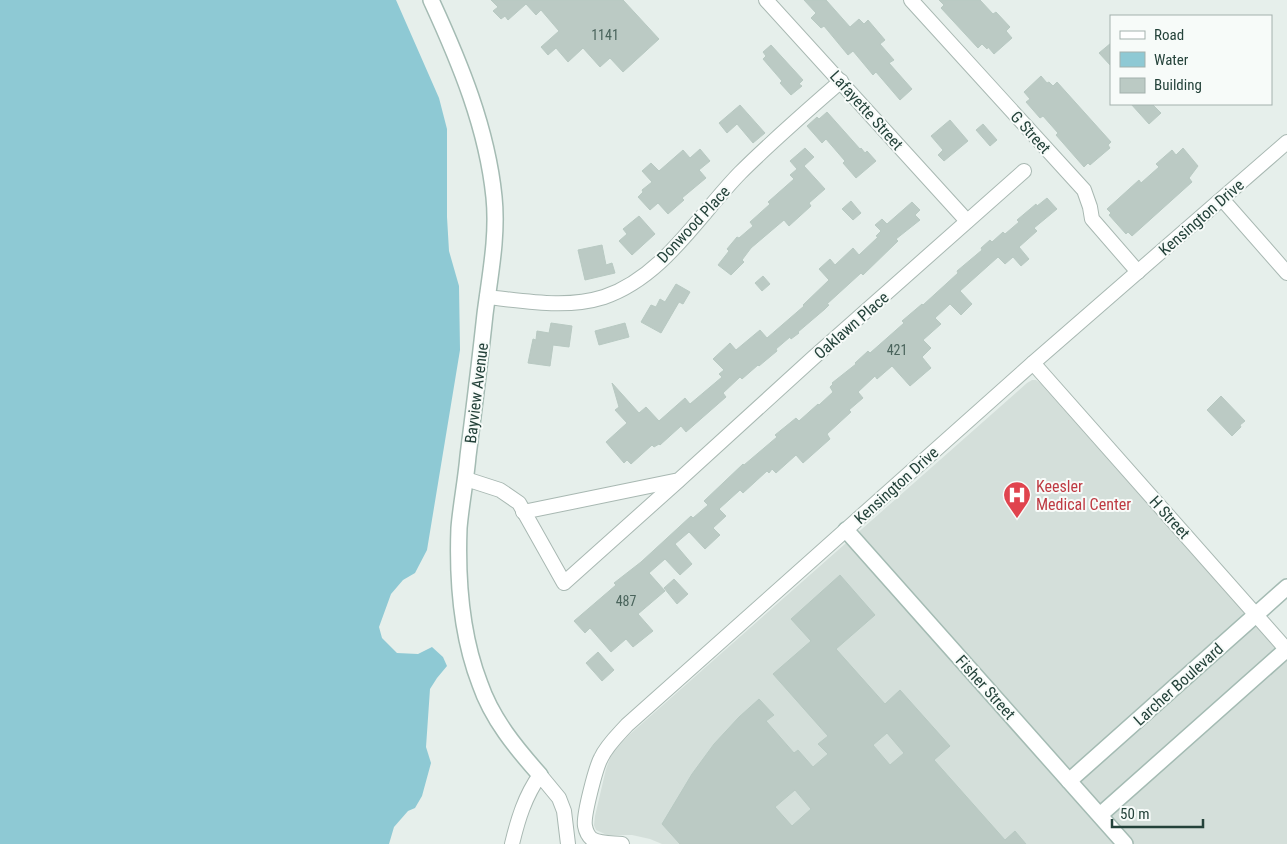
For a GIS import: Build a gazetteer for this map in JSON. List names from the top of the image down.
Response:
{
  "streets": {
    "street": [
      "Lafayette Street",
      "G Street",
      "Kensington Drive",
      "Donwood Place",
      "Oaklawn Place",
      "Bayview Avenue",
      "H Street",
      "Larcher Boulevard",
      "Fisher Street"
    ]
  },
  "crossings": [
    ["Lafayette Street", "Donwood Place"],
    ["Lafayette Street", "Oaklawn Place"],
    ["G Street", "Kensington Drive"],
    ["Kensington Drive", "H Street"],
    ["Kensington Drive", "Fisher Street"],
    ["Donwood Place", "Bayview Avenue"],
    ["Oaklawn Place", "Bayview Avenue"],
    ["H Street", "Larcher Boulevard"],
    ["Larcher Boulevard", "Fisher Street"]
  ],
  "places": {
    "hospital": ["Keesler Medical Center"]
  },
  "house_numbers": ["1141", "421", "487"],
  "legend": ["Road", "Water", "Building"],
  "scale_bar": "50 m"
}
